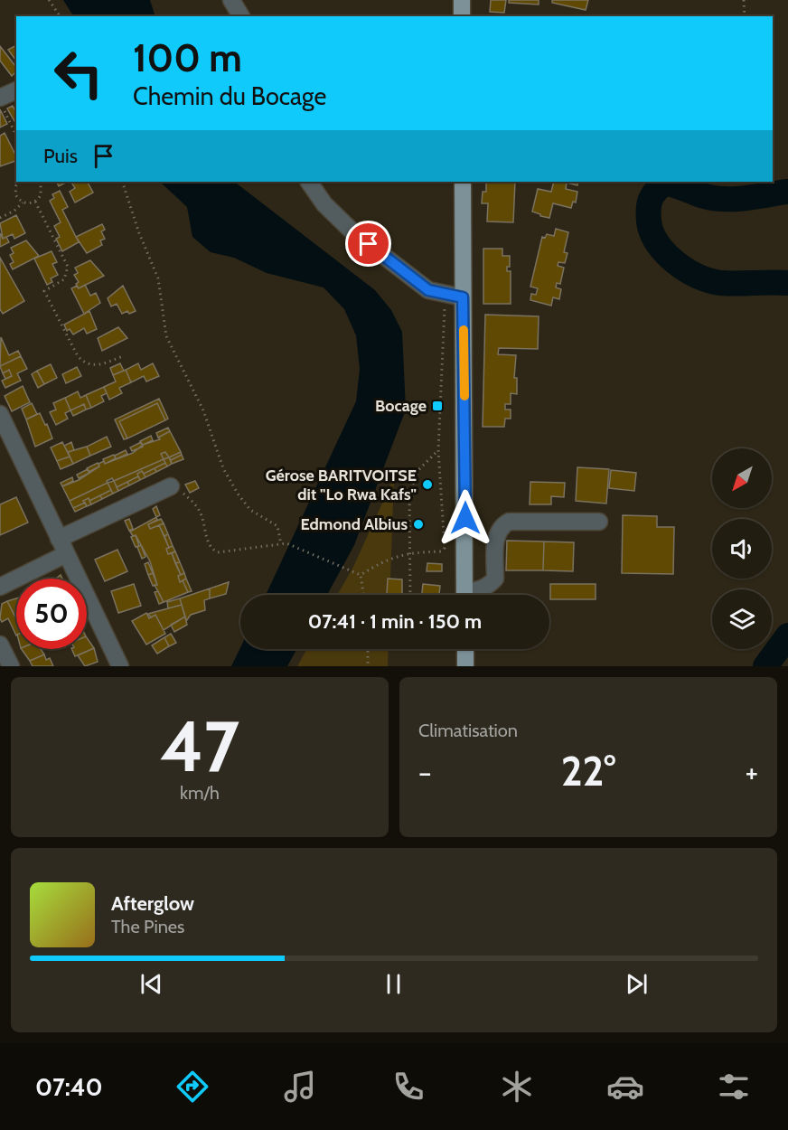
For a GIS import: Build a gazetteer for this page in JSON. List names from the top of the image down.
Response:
{
  "places": {
    "transit": ["Bocage"],
    "other": ["Gérose BARITVOITSE dit \"Lo Rwa Kafs\"", "Edmond Albius"]
  },
  "north": "bottom left",
  "page": {
    "turn": ["100 m", "Chemin du Bocage"],
    "then": "Puis",
    "limit": "50",
    "trip": "07:41 · 1 min · 150 m",
    "tile": [
      ["47", "km/h"],
      "Climatisation"
    ],
    "heat": ["−", "22°", "+"],
    "song": ["Afterglow", "The Pines"],
    "tabs": "07:40"
  }
}
